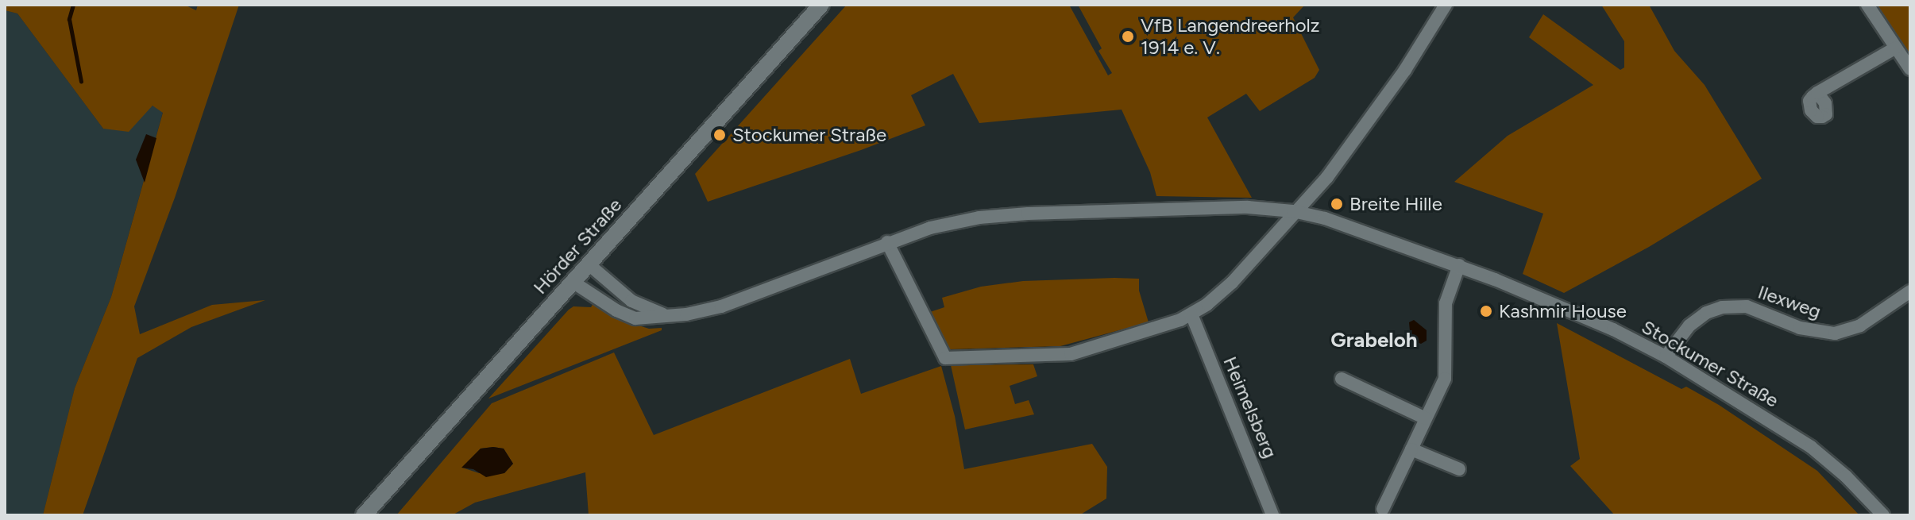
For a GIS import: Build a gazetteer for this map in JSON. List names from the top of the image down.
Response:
{
  "streets": {
    "main road": ["Hörder Straße"],
    "street": ["Ilexweg", "Stockumer Straße", "Heimelsberg"]
  },
  "crossings": [
    ["Hörder Straße", "Stockumer Straße"],
    ["Ilexweg", "Stockumer Straße"]
  ],
  "districts": ["Grabeloh"],
  "places": [
    "VfB Langendreerholz 1914 e. V.",
    "Stockumer Straße",
    "Breite Hille",
    "Kashmir House"
  ]
}
